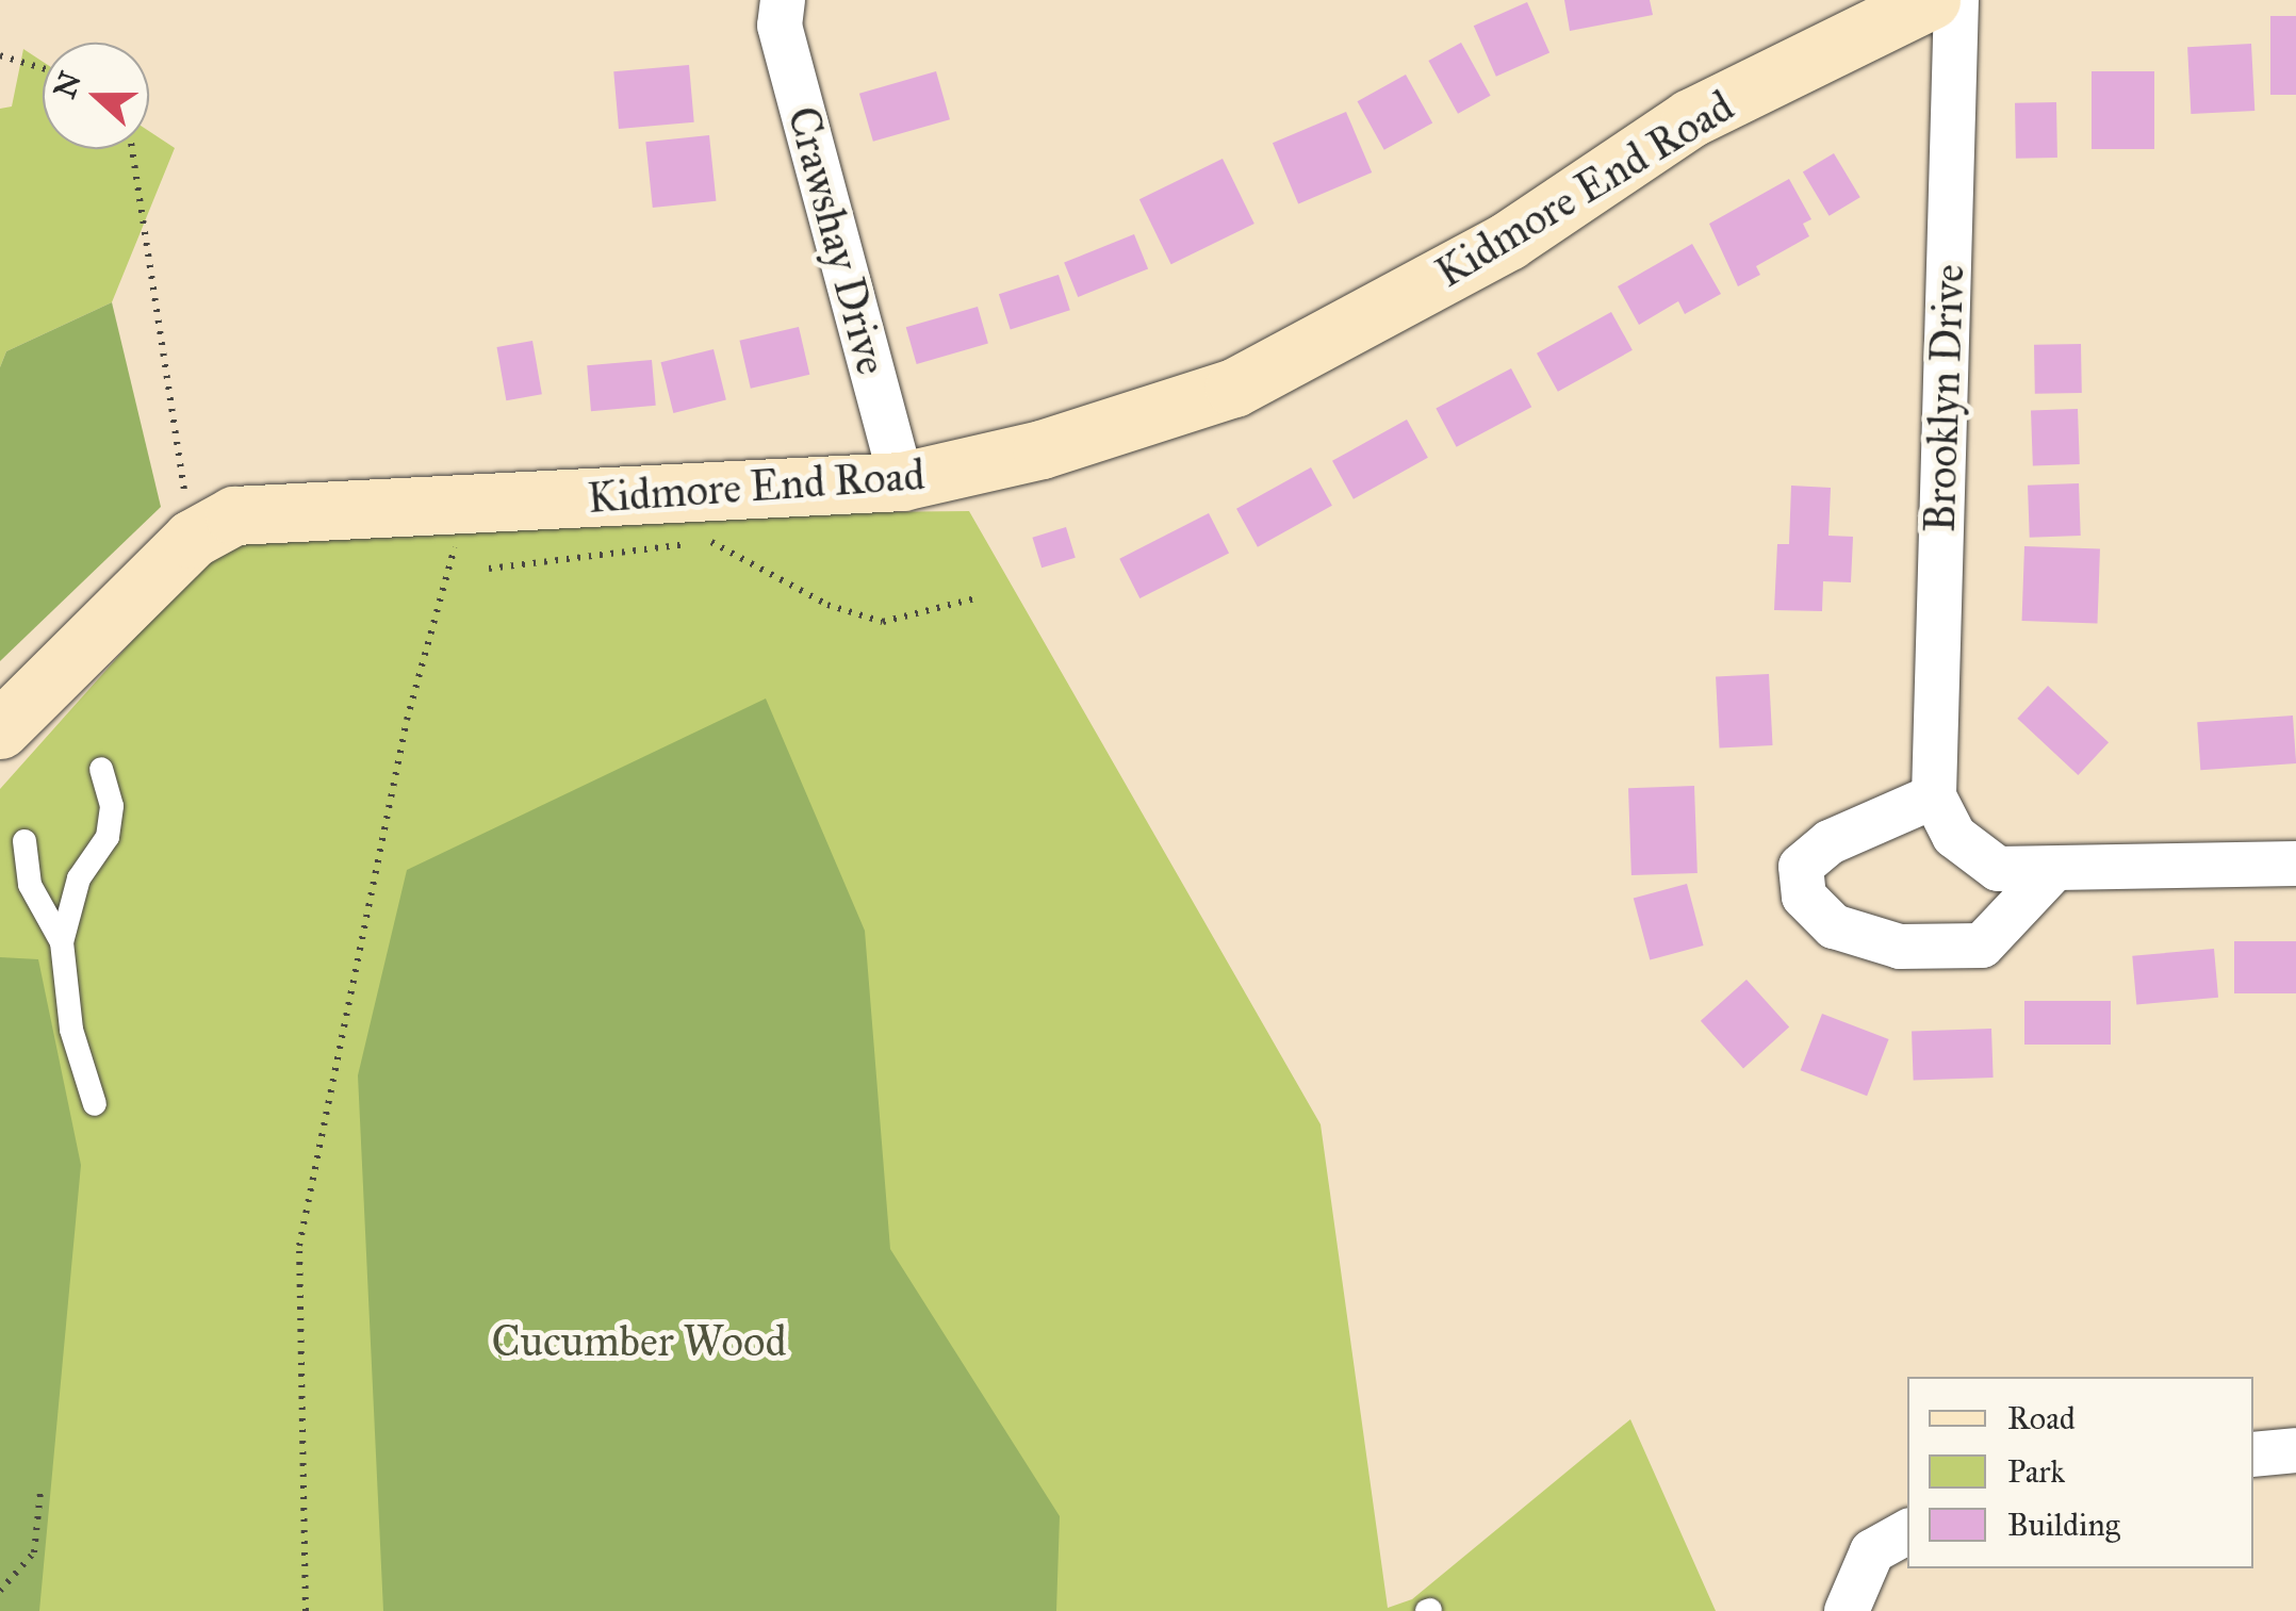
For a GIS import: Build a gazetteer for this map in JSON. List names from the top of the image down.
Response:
{
  "streets": {
    "street": ["Kidmore End Road", "Crawshay Drive", "Brooklyn Drive"]
  },
  "crossings": [
    ["Kidmore End Road", "Crawshay Drive"]
  ],
  "parks": ["Cucumber Wood"],
  "legend": ["Road", "Park", "Building"],
  "north": "left"
}
